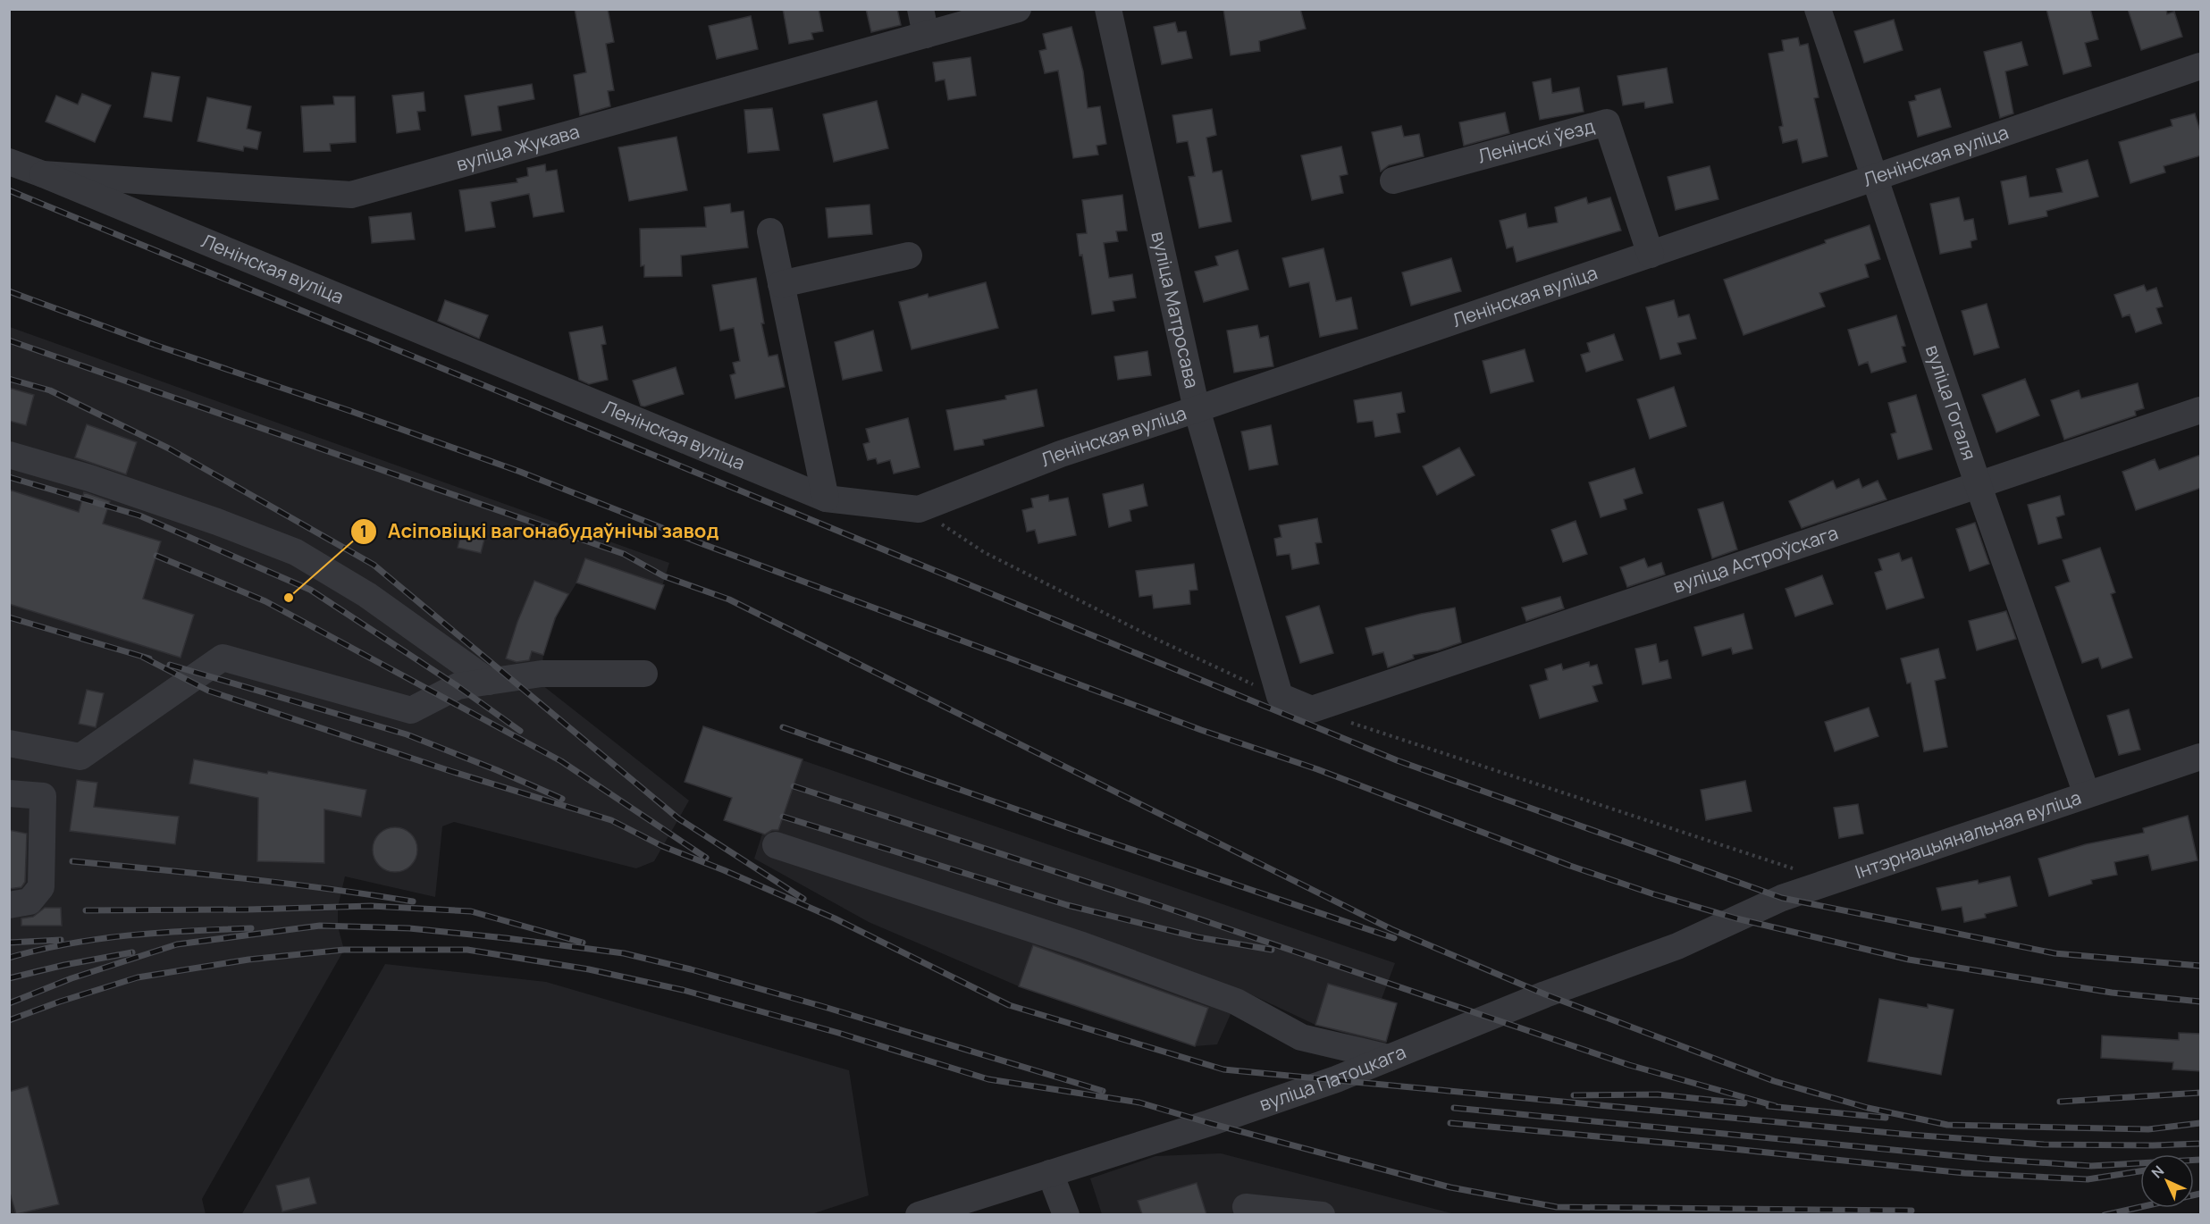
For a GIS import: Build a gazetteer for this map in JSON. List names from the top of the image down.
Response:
{
  "streets": {
    "street": [
      "Ленінскі ўезд",
      "вуліца Жукава",
      "Ленінская вуліца",
      "вуліца Матросава",
      "вуліца Гогаля",
      "вуліца Астроўскага",
      "Інтэрнацыянальная вуліца",
      "вуліца Патоцкага"
    ]
  },
  "crossings": [
    ["Ленінскі ўезд", "Ленінская вуліца"],
    ["вуліца Жукава", "Ленінская вуліца"],
    ["Ленінская вуліца", "вуліца Матросава"],
    ["Ленінская вуліца", "вуліца Гогаля"],
    ["вуліца Гогаля", "вуліца Астроўскага"],
    ["вуліца Гогаля", "Інтэрнацыянальная вуліца"],
    ["Інтэрнацыянальная вуліца", "вуліца Патоцкага"]
  ],
  "places": ["Асіповіцкі вагонабудаўнічы завод"],
  "north": "top left"
}
